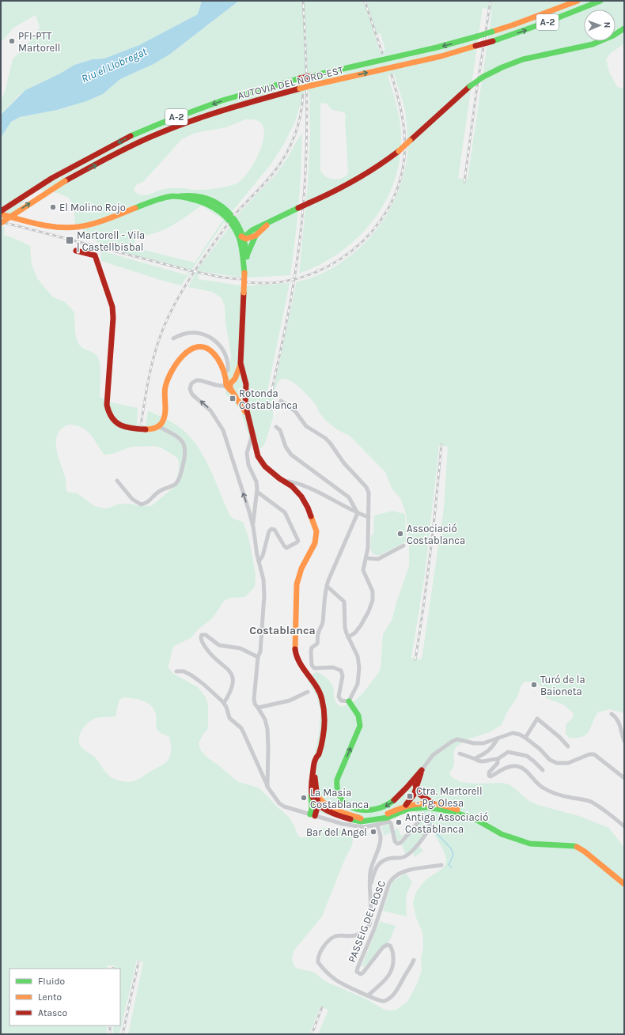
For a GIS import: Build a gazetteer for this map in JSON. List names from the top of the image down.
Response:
{
  "streets": {
    "main road": ["A-2", "AUTOVIA DEL NORD-EST"],
    "street": ["PASSEIG DEL BOSC"]
  },
  "districts": ["Costablanca"],
  "water": ["Riu el Llobregat"],
  "places": {
    "other": [
      "PFI-PTT Martorell",
      "El Molino Rojo",
      "Associació Costablanca",
      "Turó de la Baioneta",
      "La Masia Costablanca",
      "Antiga Associació Costablanca",
      "Bar del Angel"
    ],
    "transit": ["Martorell - Vila | Castellbisbal", "Rotonda Costablanca", "Ctra. Martorell - Pg. Olesa"]
  },
  "legend": ["Fluido", "Lento", "Atasco"],
  "north": "right"
}
